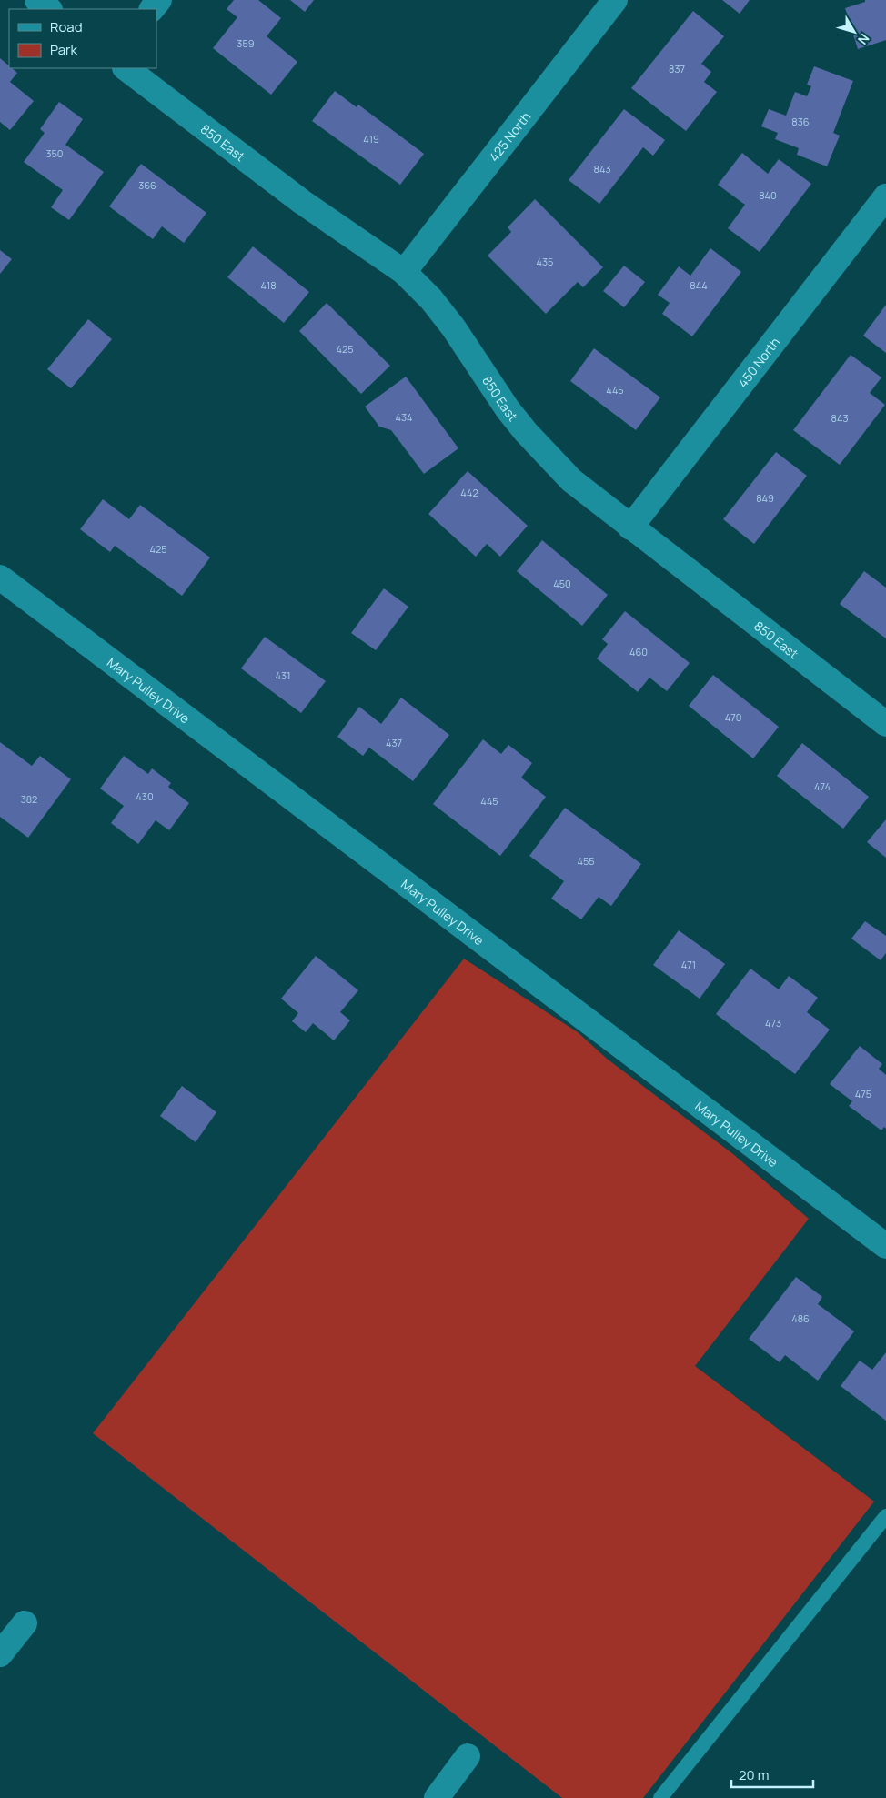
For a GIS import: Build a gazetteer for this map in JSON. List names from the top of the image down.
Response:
{
  "streets": {
    "street": [
      "425 North",
      "850 East",
      "450 North",
      "Mary Pulley Drive"
    ]
  },
  "crossings": [
    ["425 North", "850 East"],
    ["850 East", "450 North"]
  ],
  "house_numbers": [
    "359",
    "837",
    "836",
    "419",
    "350",
    "843",
    "366",
    "840",
    "435",
    "418",
    "844",
    "425",
    "445",
    "434",
    "843",
    "442",
    "849",
    "425",
    "450",
    "460",
    "431",
    "470",
    "437",
    "474",
    "430",
    "382",
    "445",
    "455",
    "471",
    "473",
    "475",
    "486"
  ],
  "legend": ["Road", "Park"],
  "scale_bar": "20 m",
  "north": "bottom right"
}
